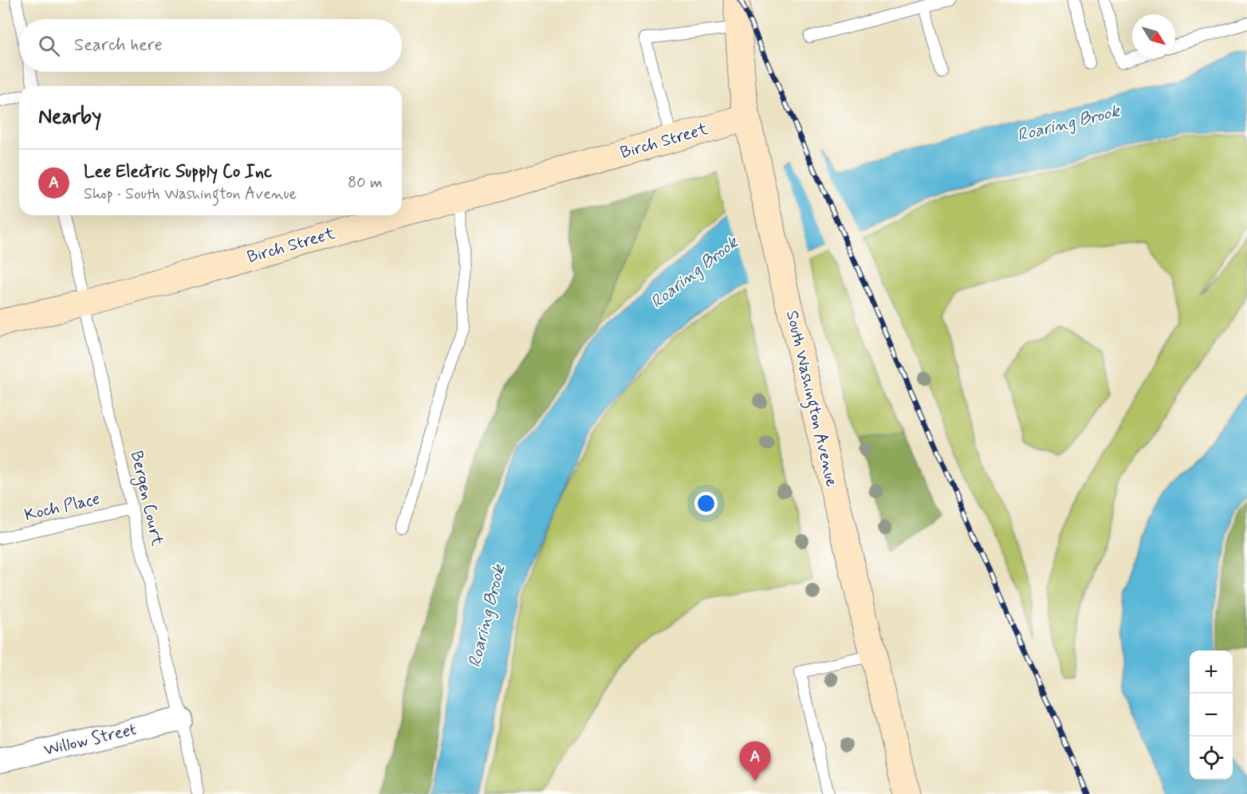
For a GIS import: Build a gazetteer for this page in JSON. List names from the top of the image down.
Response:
{
  "streets": {
    "street": ["Birch Street", "South Washington Avenue", "Willow Street"],
    "lane": ["Bergen Court", "Koch Place"]
  },
  "crossings": [
    ["Birch Street", "South Washington Avenue"],
    ["Birch Street", "Bergen Court"],
    ["Bergen Court", "Koch Place"],
    ["Bergen Court", "Willow Street"]
  ],
  "water": ["Roaring Brook"],
  "north": "bottom right",
  "page": {
    "search": "Search here",
    "heading": "Nearby",
    "list": [
      {
        "mark": "A",
        "name": "Lee Electric Supply Co Inc",
        "note": "Shop · South Washington Avenue",
        "value": "80 m"
      }
    ],
    "map_buttons": ["+", "−"],
    "pins": "A"
  }
}
